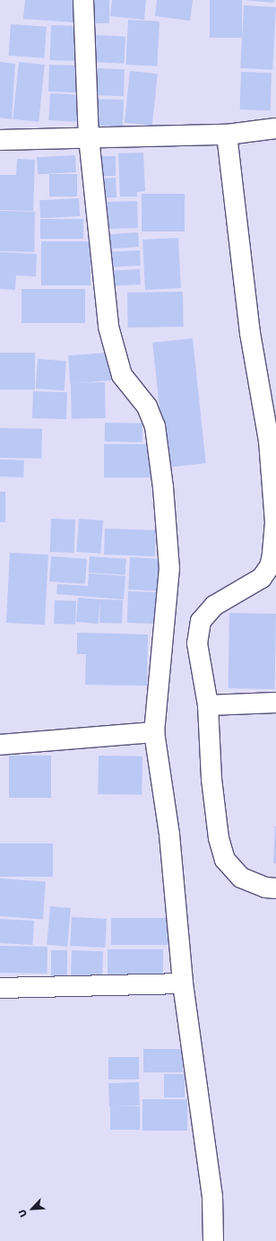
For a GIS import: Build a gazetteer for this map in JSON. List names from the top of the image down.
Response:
{
  "north": "bottom left"
}
